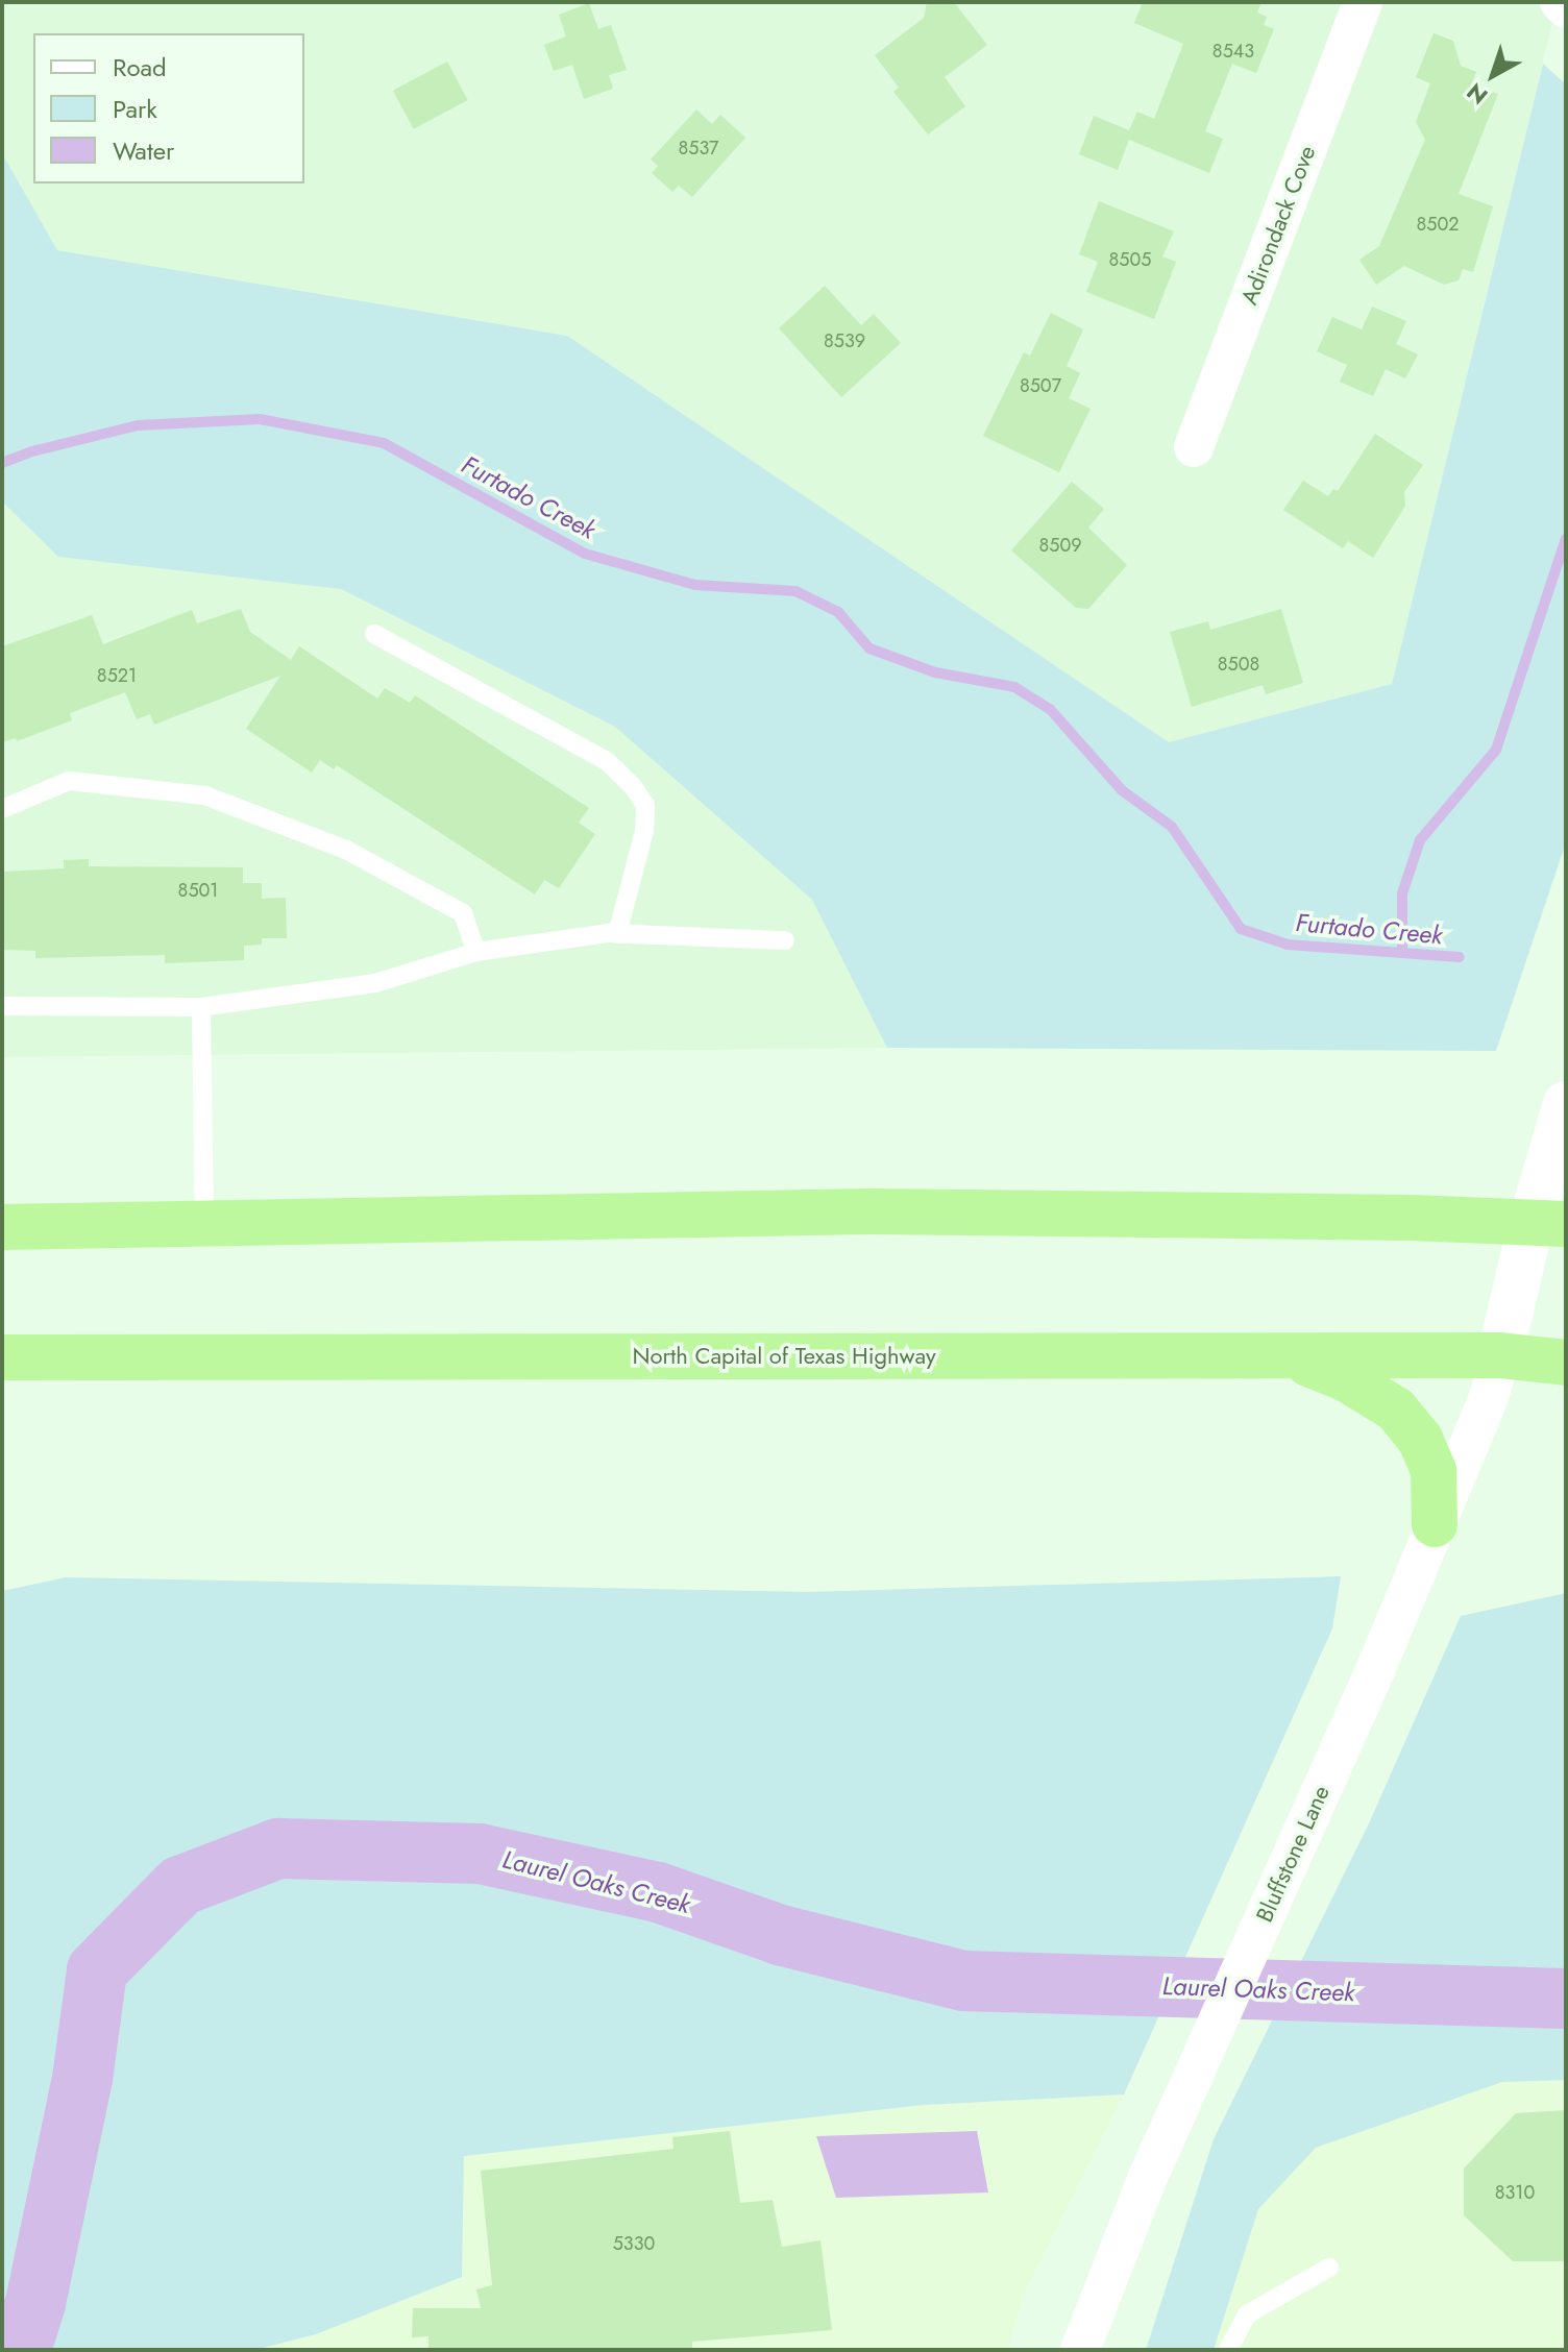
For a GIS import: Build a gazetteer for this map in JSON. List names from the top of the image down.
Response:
{
  "streets": {
    "highway": ["North Capital of Texas Highway"],
    "street": ["Adirondack Cove", "Bluffstone Lane"]
  },
  "crossings": [
    ["North Capital of Texas Highway", "Bluffstone Lane"]
  ],
  "water": ["Furtado Creek", "Laurel Oaks Creek"],
  "house_numbers": [
    "8543",
    "8537",
    "8502",
    "8505",
    "8539",
    "8507",
    "8509",
    "8508",
    "8521",
    "8501",
    "8310",
    "5330"
  ],
  "legend": ["Road", "Park", "Water"],
  "north": "bottom left"
}
